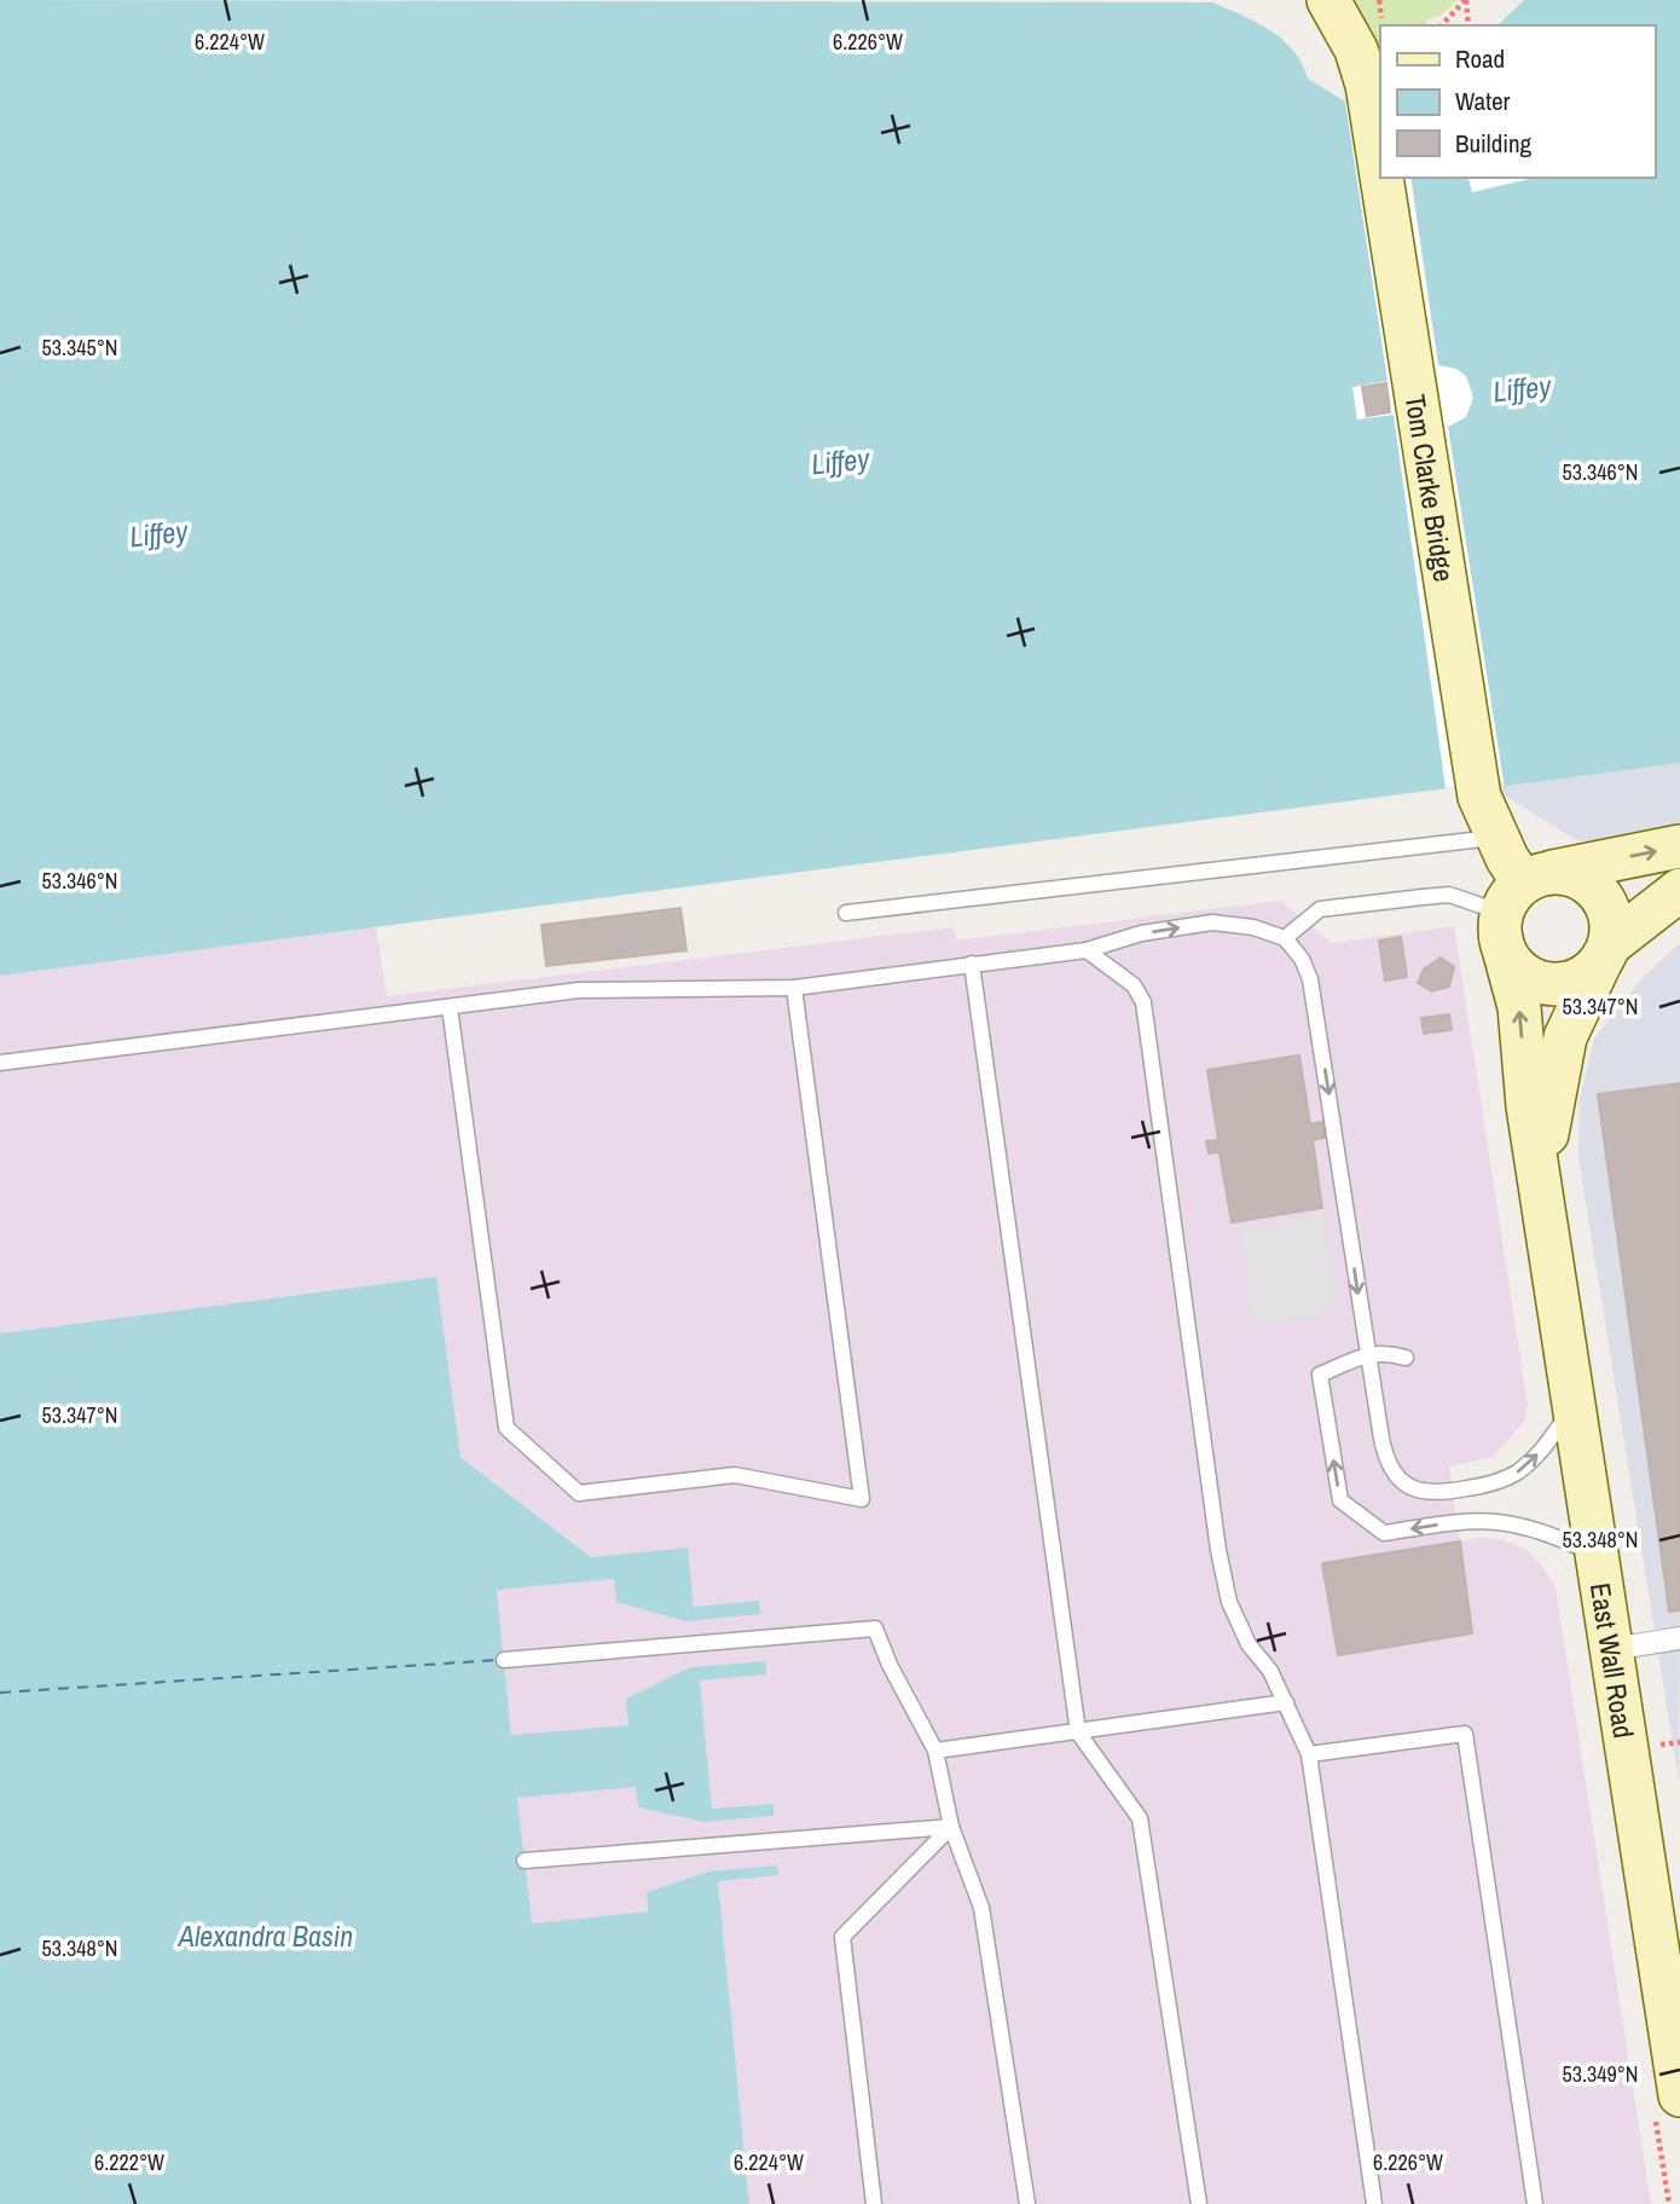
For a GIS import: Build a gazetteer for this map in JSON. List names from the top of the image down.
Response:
{
  "streets": {
    "main road": ["Tom Clarke Bridge", "East Wall Road"]
  },
  "crossings": [
    ["Tom Clarke Bridge", "East Wall Road"]
  ],
  "water": ["Liffey", "Alexandra Basin"],
  "legend": ["Road", "Water", "Building"],
  "coordinates": [
    "6.226°W",
    "6.224°W",
    "53.345°N",
    "53.346°N",
    "53.347°N",
    "53.348°N",
    "53.349°N",
    "6.222°W"
  ]
}
